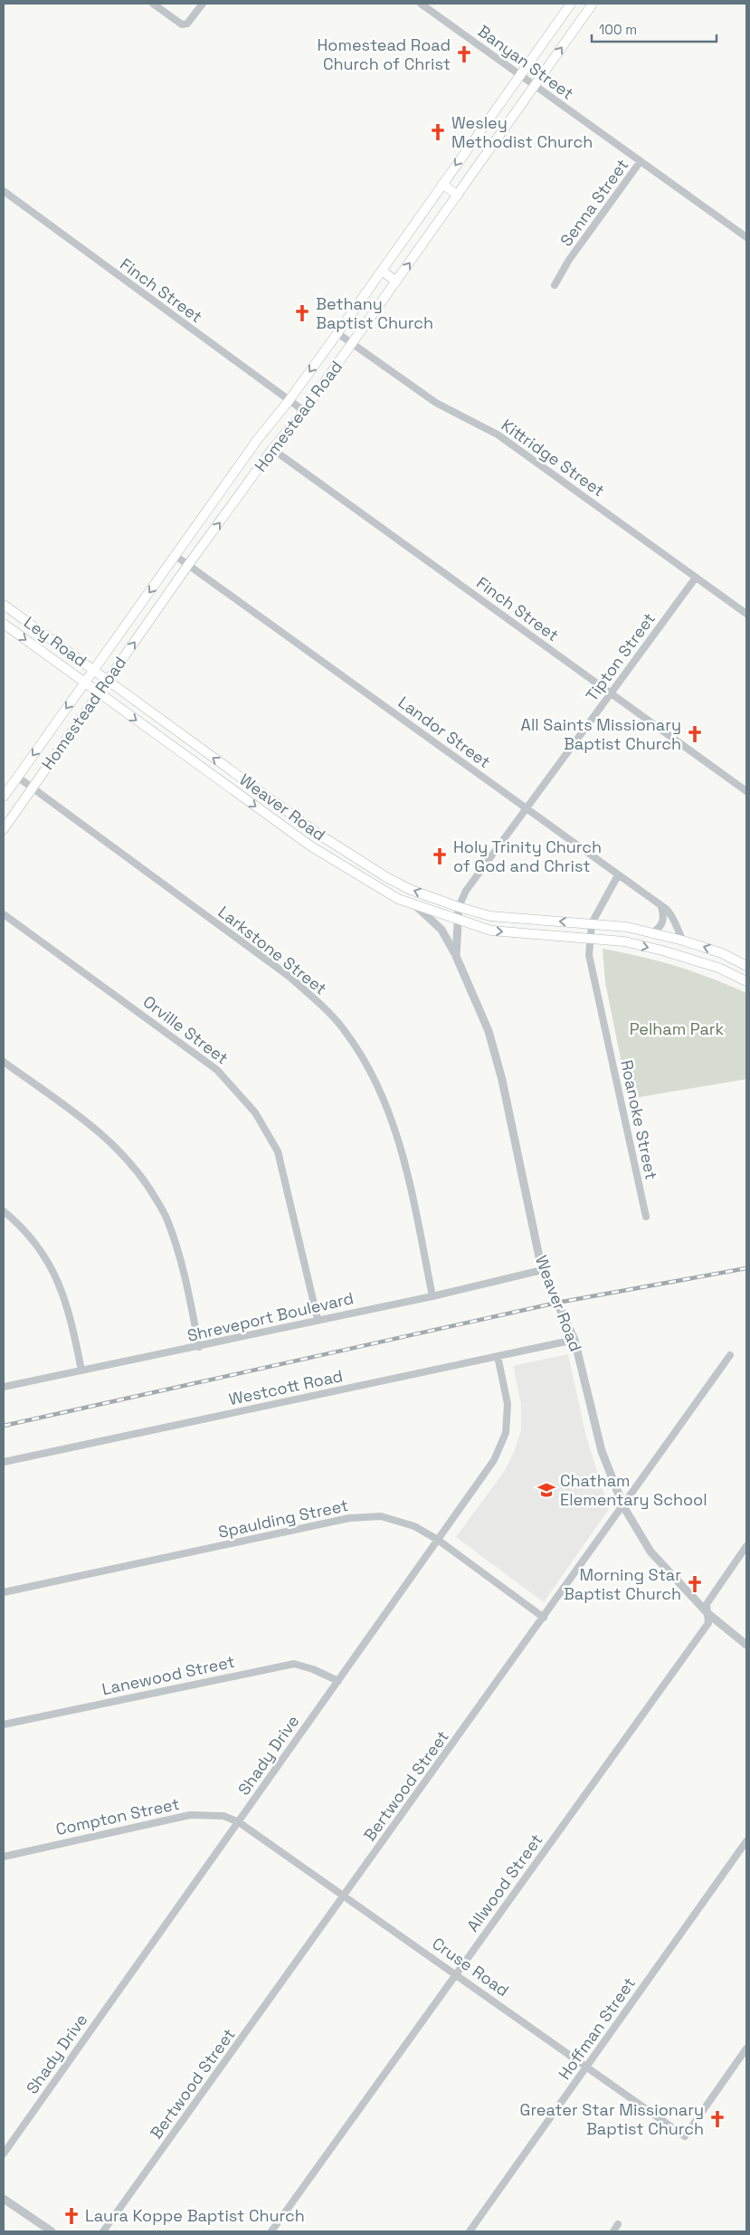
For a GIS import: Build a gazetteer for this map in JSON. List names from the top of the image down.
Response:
{
  "streets": {
    "main road": ["Homestead Road", "Ley Road", "Weaver Road"],
    "street": [
      "Banyan Street",
      "Senna Street",
      "Finch Street",
      "Kittridge Street",
      "Tipton Street",
      "Landor Street",
      "Larkstone Street",
      "Orville Street",
      "Roanoke Street",
      "Shreveport Boulevard",
      "Westcott Road",
      "Spaulding Street",
      "Lanewood Street",
      "Shady Drive",
      "Bertwood Street",
      "Compton Street",
      "Allwood Street",
      "Cruse Road",
      "Hoffman Street"
    ]
  },
  "crossings": [
    ["Banyan Street", "Senna Street"],
    ["Banyan Street", "Homestead Road"],
    ["Finch Street", "Homestead Road"],
    ["Finch Street", "Tipton Street"],
    ["Homestead Road", "Kittridge Street"],
    ["Homestead Road", "Ley Road"],
    ["Homestead Road", "Landor Street"],
    ["Homestead Road", "Weaver Road"],
    ["Homestead Road", "Larkstone Street"],
    ["Kittridge Street", "Tipton Street"],
    ["Ley Road", "Weaver Road"],
    ["Tipton Street", "Landor Street"],
    ["Tipton Street", "Weaver Road"],
    ["Landor Street", "Roanoke Street"],
    ["Weaver Road", "Shreveport Boulevard"],
    ["Weaver Road", "Westcott Road"],
    ["Weaver Road", "Bertwood Street"],
    ["Weaver Road", "Allwood Street"],
    ["Larkstone Street", "Shreveport Boulevard"],
    ["Orville Street", "Shreveport Boulevard"],
    ["Westcott Road", "Shady Drive"],
    ["Spaulding Street", "Shady Drive"],
    ["Spaulding Street", "Bertwood Street"],
    ["Lanewood Street", "Shady Drive"],
    ["Shady Drive", "Compton Street"],
    ["Shady Drive", "Cruse Road"],
    ["Bertwood Street", "Cruse Road"],
    ["Compton Street", "Cruse Road"],
    ["Allwood Street", "Cruse Road"],
    ["Cruse Road", "Hoffman Street"]
  ],
  "parks": ["Pelham Park"],
  "places": {
    "church": [
      "Homestead Road Church of Christ",
      "Wesley Methodist Church",
      "Bethany Baptist Church",
      "All Saints Missionary Baptist Church",
      "Holy Trinity Church of God and Christ",
      "Morning Star Baptist Church",
      "Greater Star Missionary Baptist Church",
      "Laura Koppe Baptist Church"
    ],
    "school or university": ["Chatham Elementary School"]
  },
  "scale_bar": "100 m"
}
